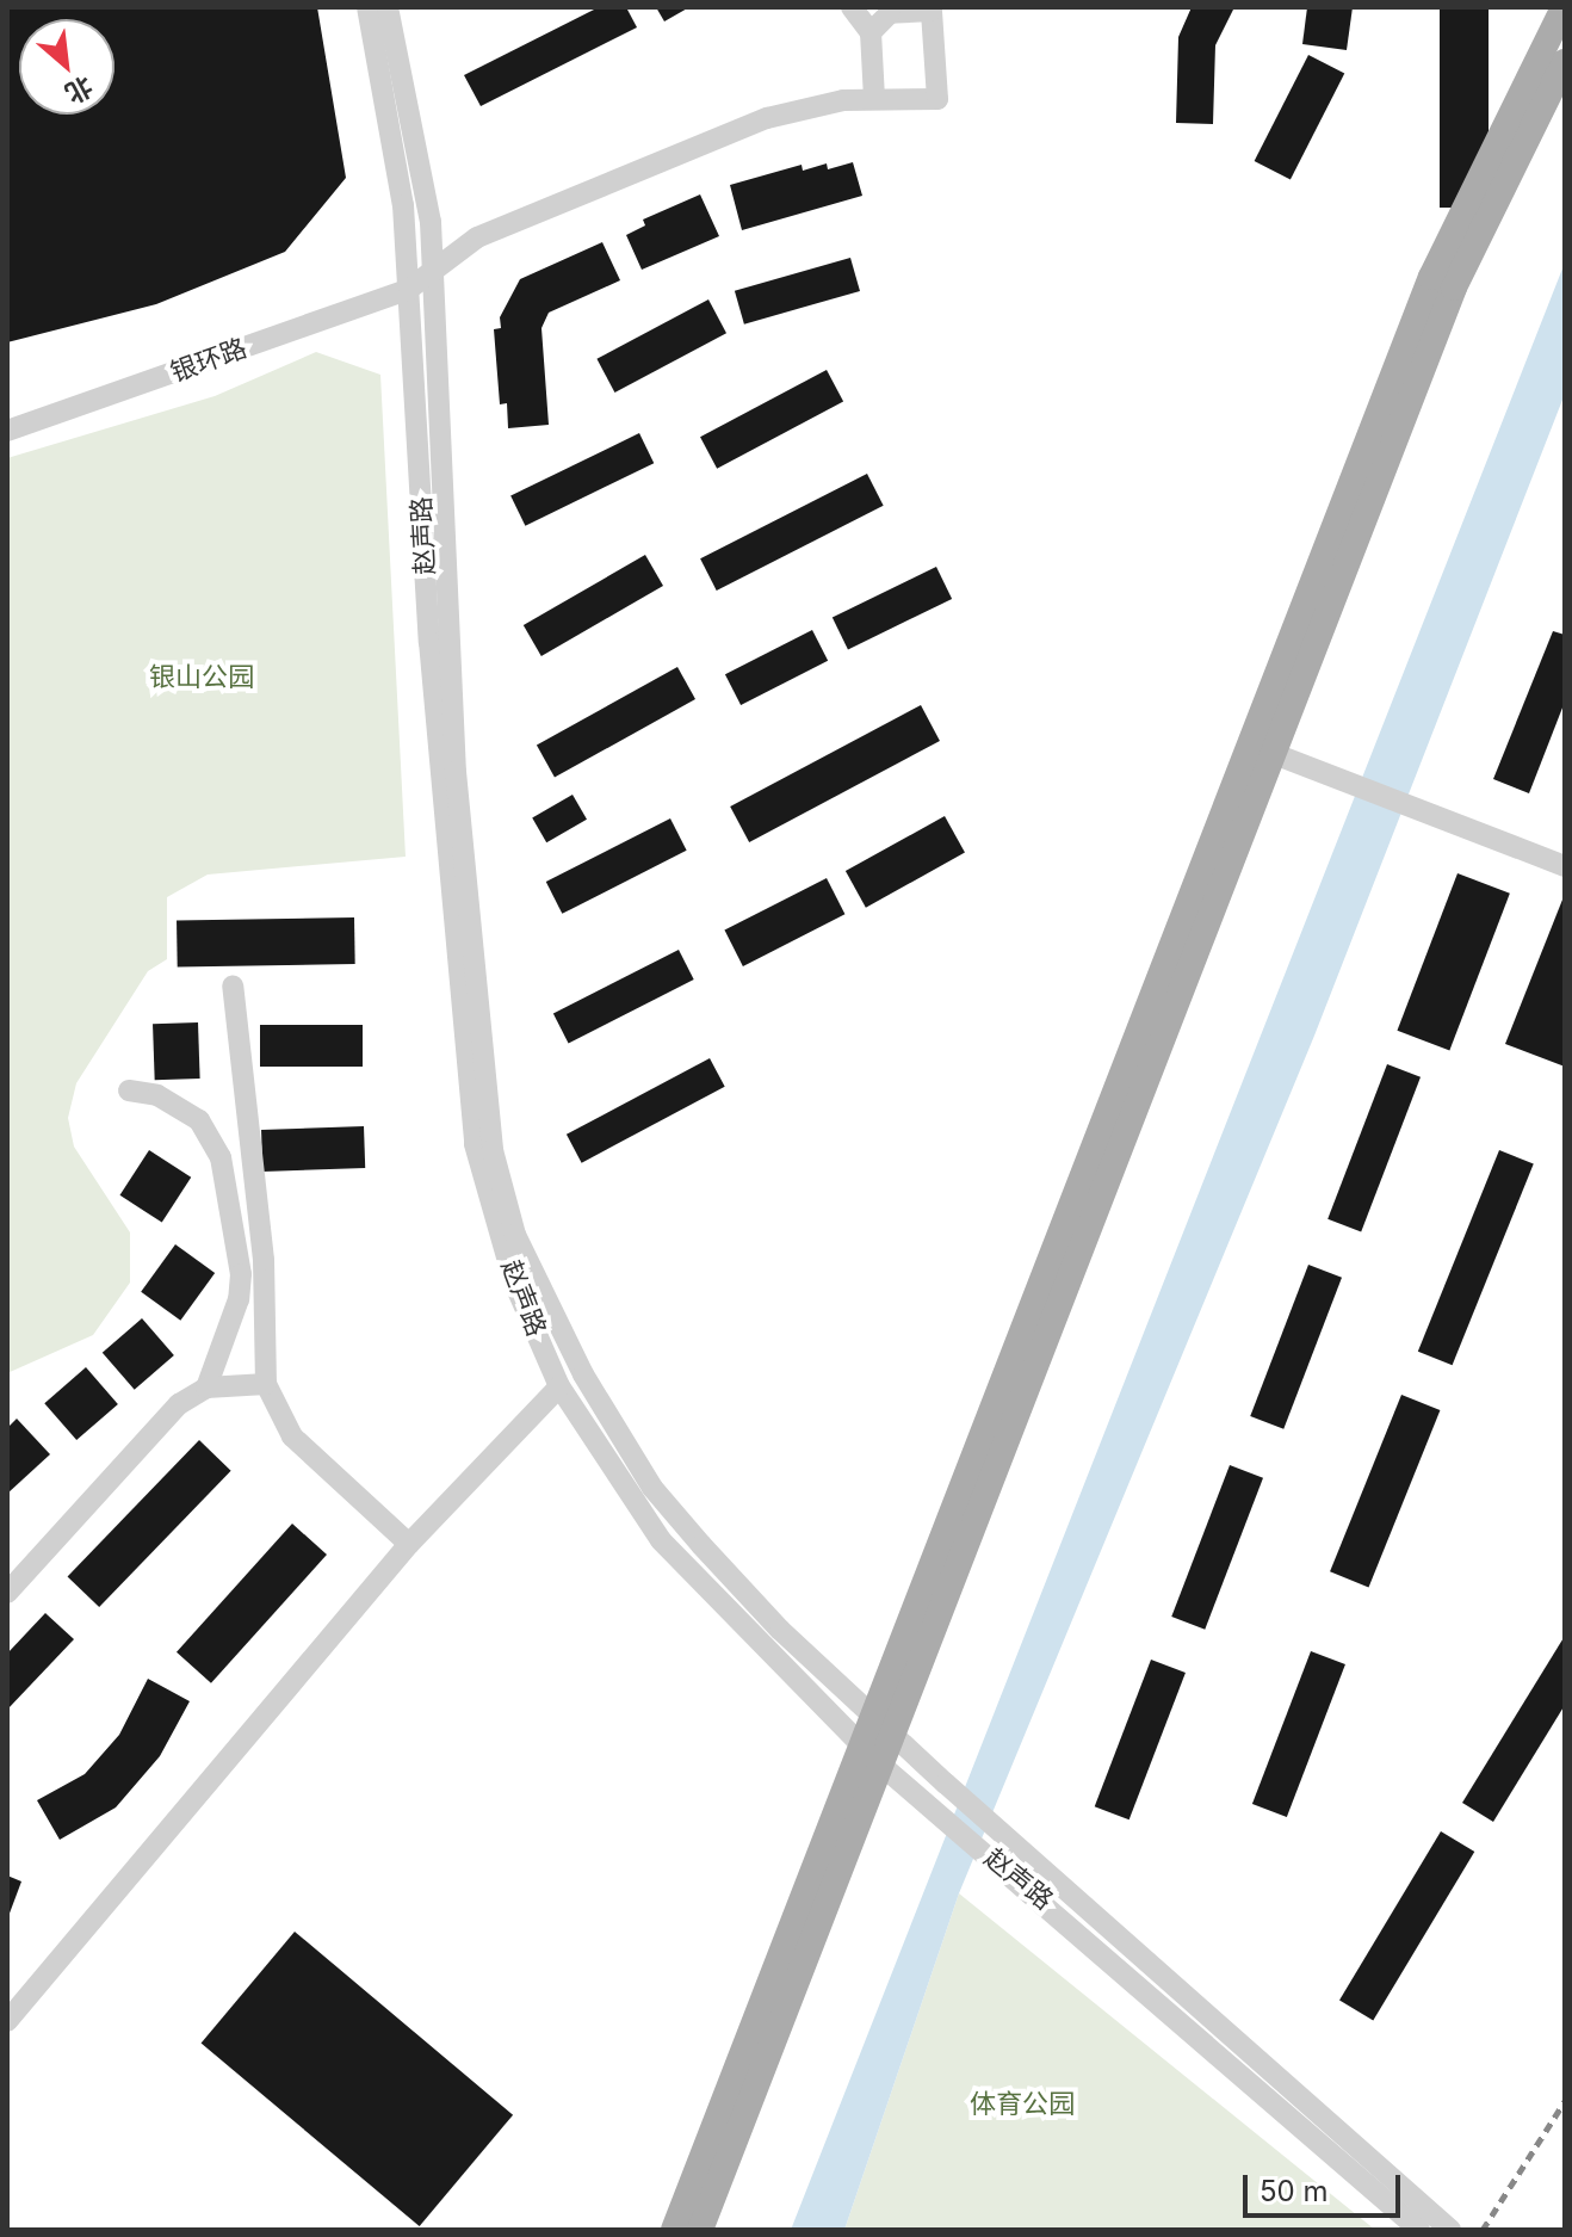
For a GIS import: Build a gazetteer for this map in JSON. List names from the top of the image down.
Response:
{
  "streets": {
    "street": ["银环路", "赵声路"]
  },
  "crossings": [
    ["银环路", "赵声路"]
  ],
  "parks": ["银山公园", "体育公园"],
  "scale_bar": "50 m",
  "north": "bottom right"
}
